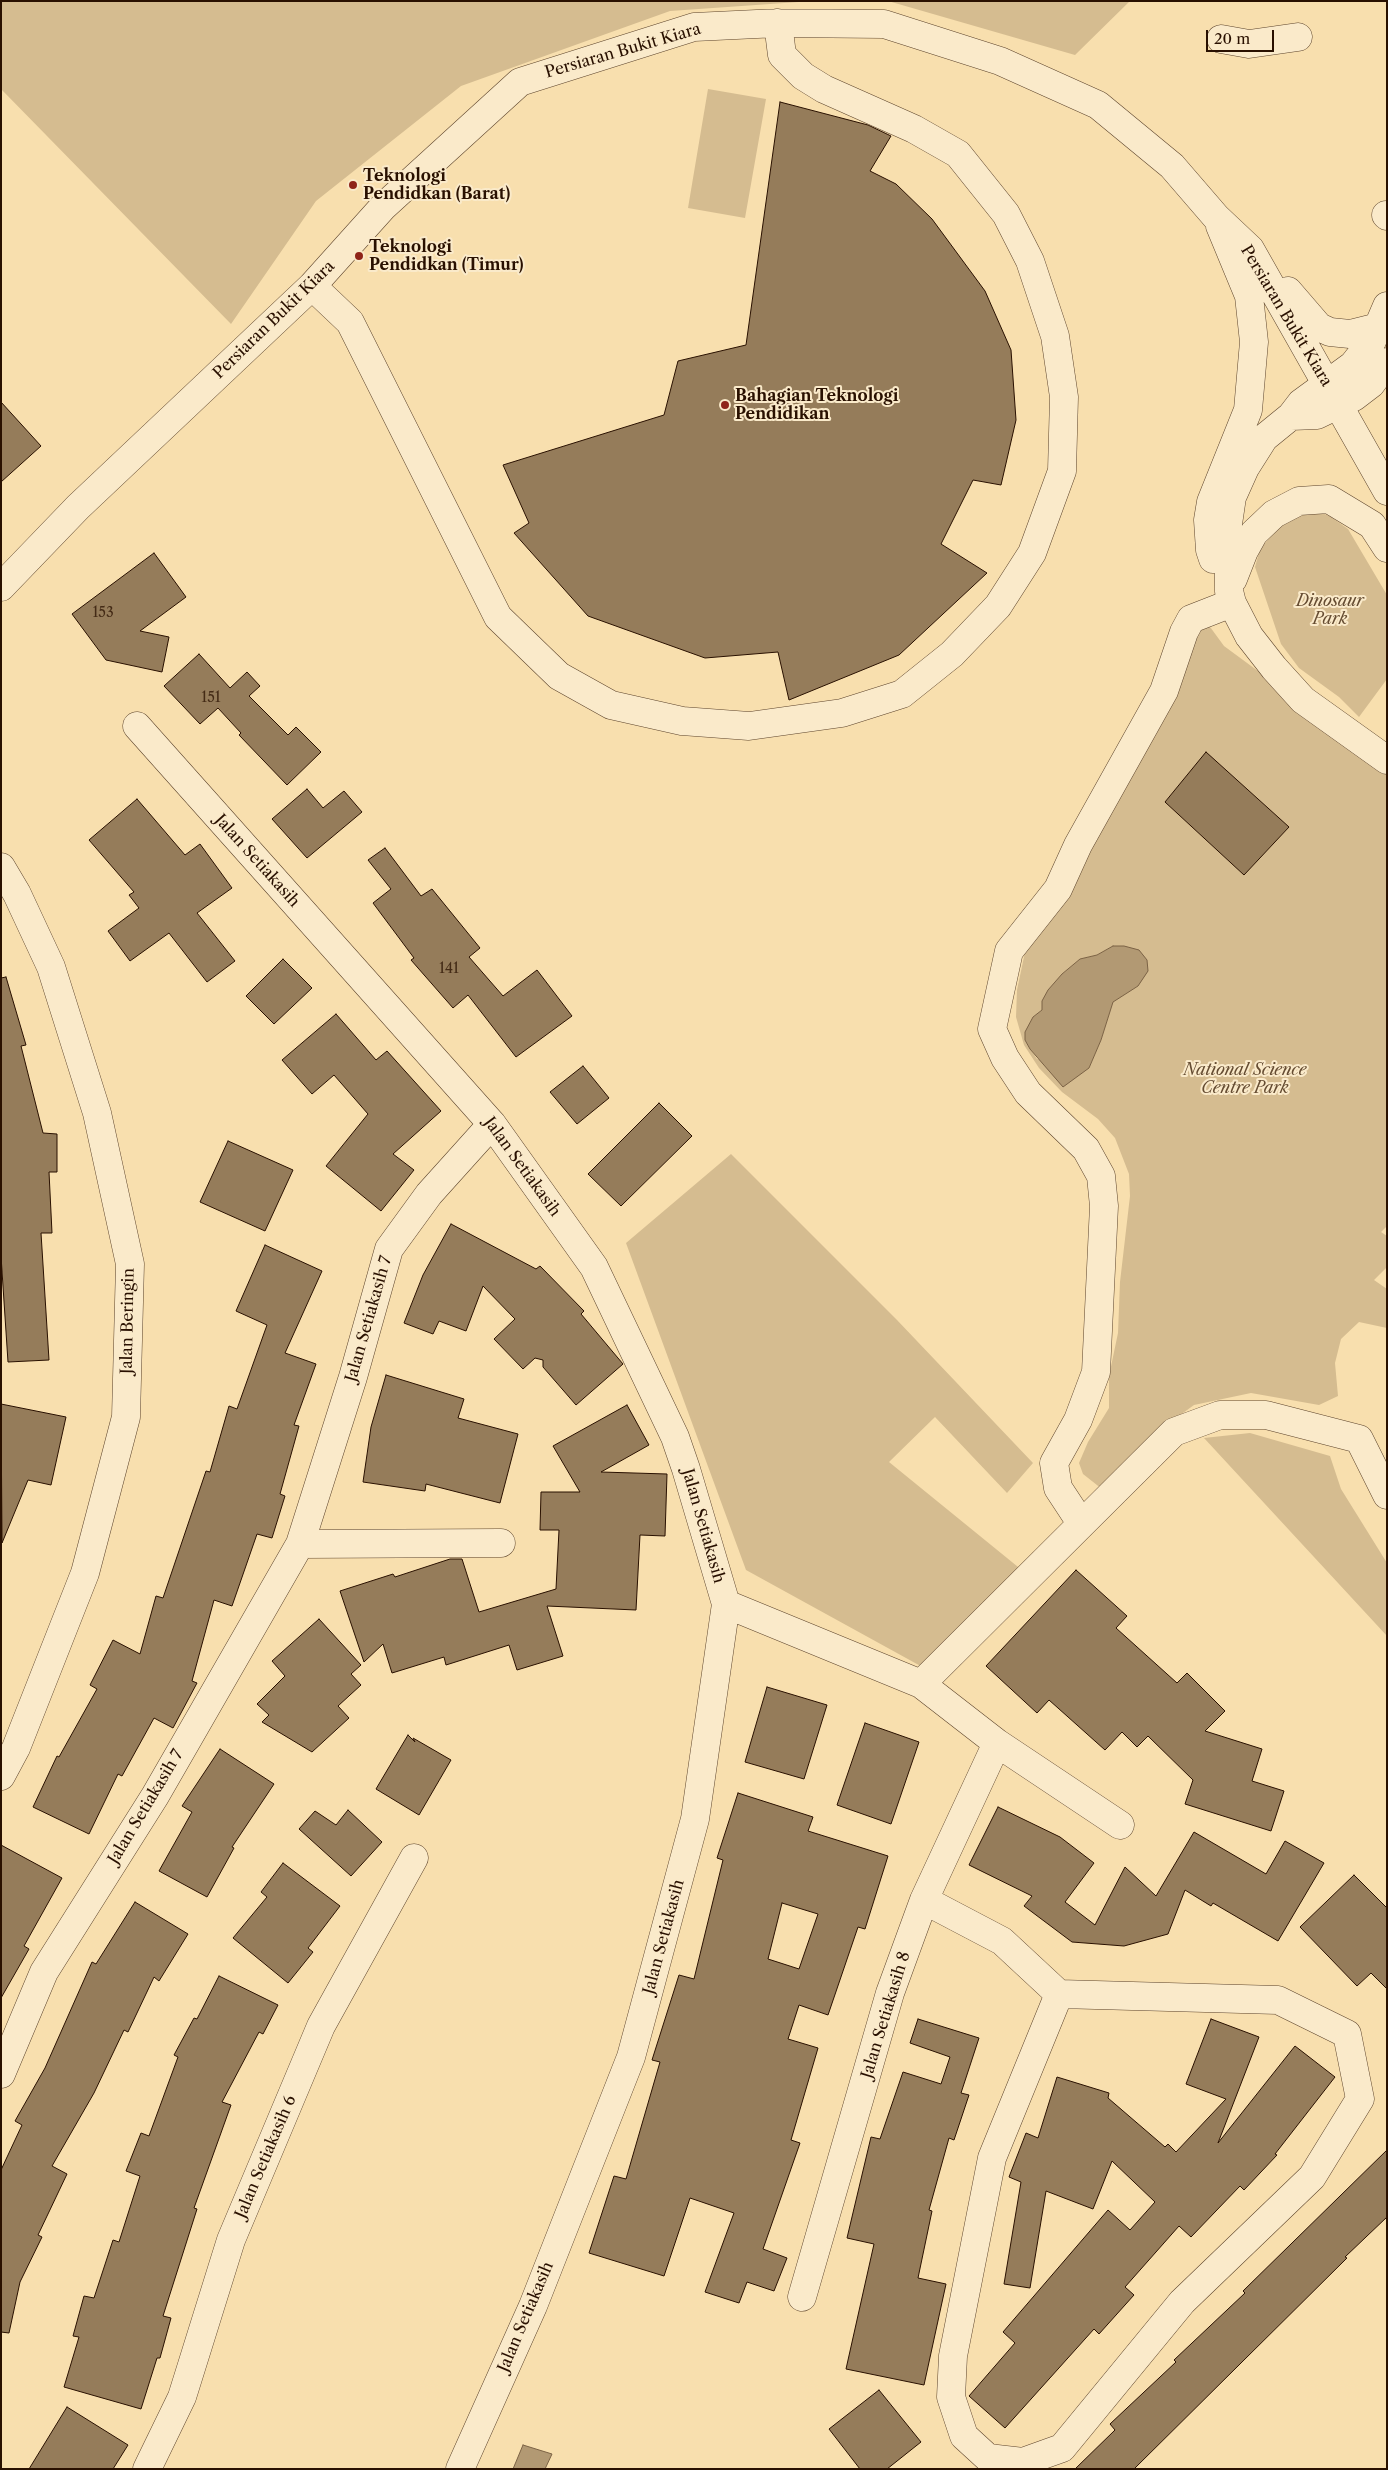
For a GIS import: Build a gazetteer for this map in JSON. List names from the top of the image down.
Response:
{
  "streets": {
    "street": [
      "Persiaran Bukit Kiara",
      "Jalan Setiakasih",
      "Jalan Setiakasih 7",
      "Jalan Beringin",
      "Jalan Setiakasih 8",
      "Jalan Setiakasih 6"
    ]
  },
  "crossings": [
    ["Jalan Setiakasih", "Jalan Setiakasih 7"]
  ],
  "parks": ["Dinosaur Park", "National Science Centre Park"],
  "places": ["Teknologi Pendidkan (Barat)", "Teknologi Pendidkan (Timur)", "Bahagian Teknologi Pendidikan"],
  "house_numbers": ["153", "151", "141"],
  "scale_bar": "20 m"
}
